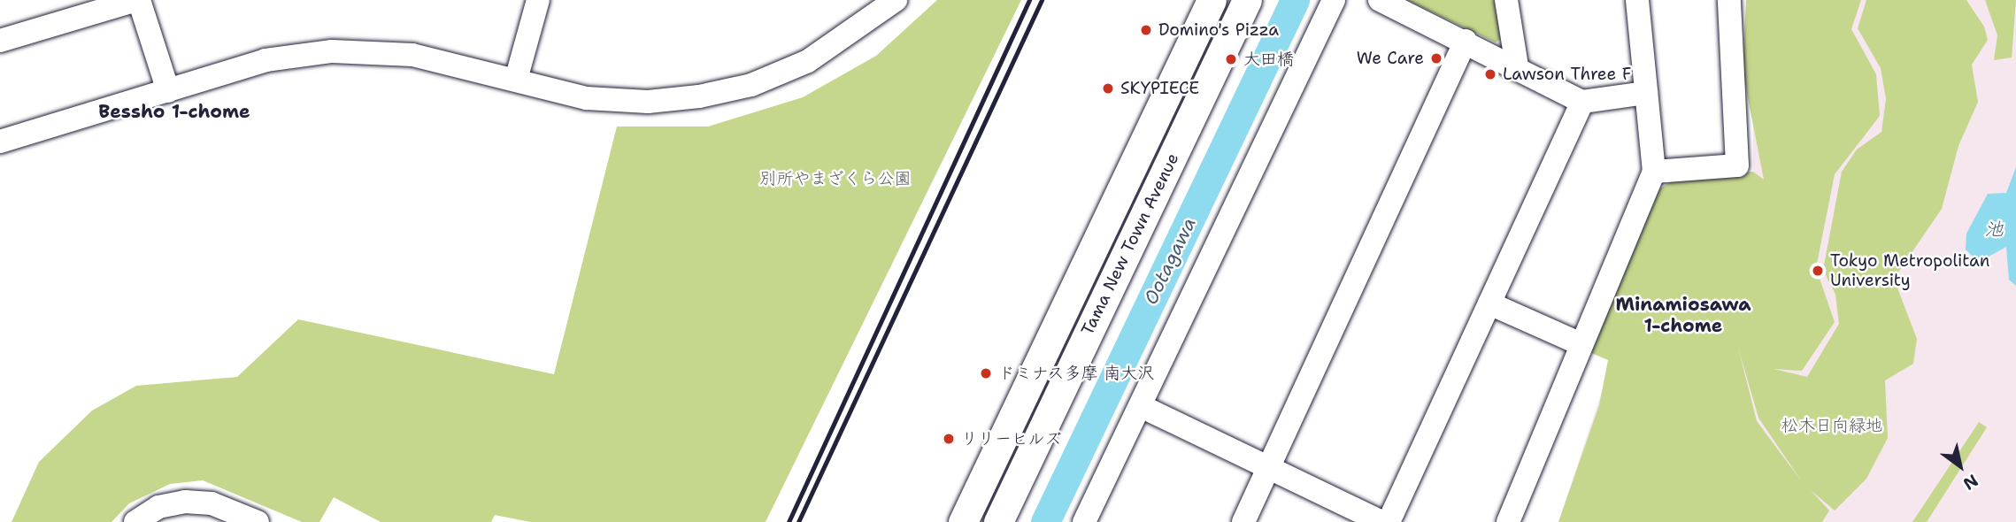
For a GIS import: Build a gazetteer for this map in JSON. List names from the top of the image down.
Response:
{
  "streets": {
    "main road": ["Tama New Town Avenue"]
  },
  "districts": ["Bessho 1-chome", "Minamiosawa 1-chome"],
  "water": ["池", "Ootagawa"],
  "parks": ["別所やまざくら公園", "松木日向緑地"],
  "places": [
    "Domino's Pizza",
    "We Care",
    "大田橋",
    "Lawson Three F",
    "SKYPIECE",
    "Tokyo Metropolitan University",
    "ドミナス多摩 南大沢",
    "リリーヒルズ"
  ],
  "north": "bottom right"
}
